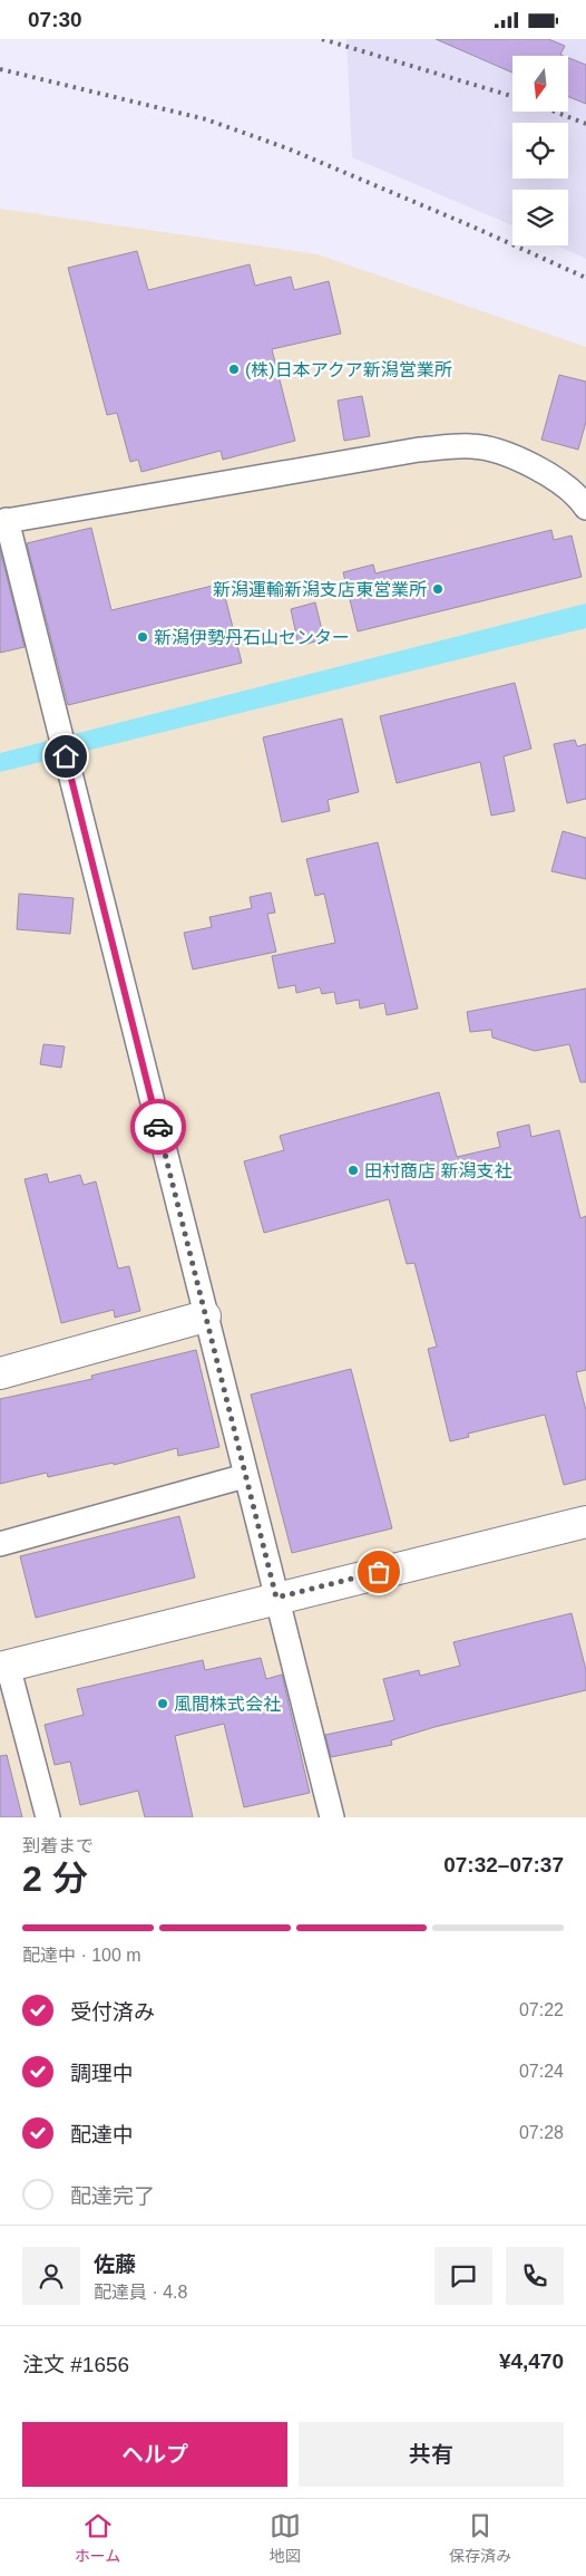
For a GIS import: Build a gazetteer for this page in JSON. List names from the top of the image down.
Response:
{
  "places": [
    "(株)日本アクア新潟営業所",
    "新潟運輸新潟支店東営業所",
    "新潟伊勢丹石山センター",
    "田村商店 新潟支社",
    "風間株式会社"
  ],
  "north": "bottom",
  "page": {
    "status": "07:30",
    "heading": ["2 分", "到着まで", "07:32–07:37"],
    "panel": [
      "佐藤",
      "配達員 · 4.8",
      "注文 #1656",
      "¥4,470"
    ],
    "bar": "配達中 · 100 m",
    "list": [
      ["受付済み", "07:22"],
      ["調理中", "07:24"],
      ["配達中", "07:28"],
      "配達完了"
    ],
    "buttons": ["ヘルプ", "共有"],
    "tabs": ["ホーム", "地図", "保存済み"]
  }
}
